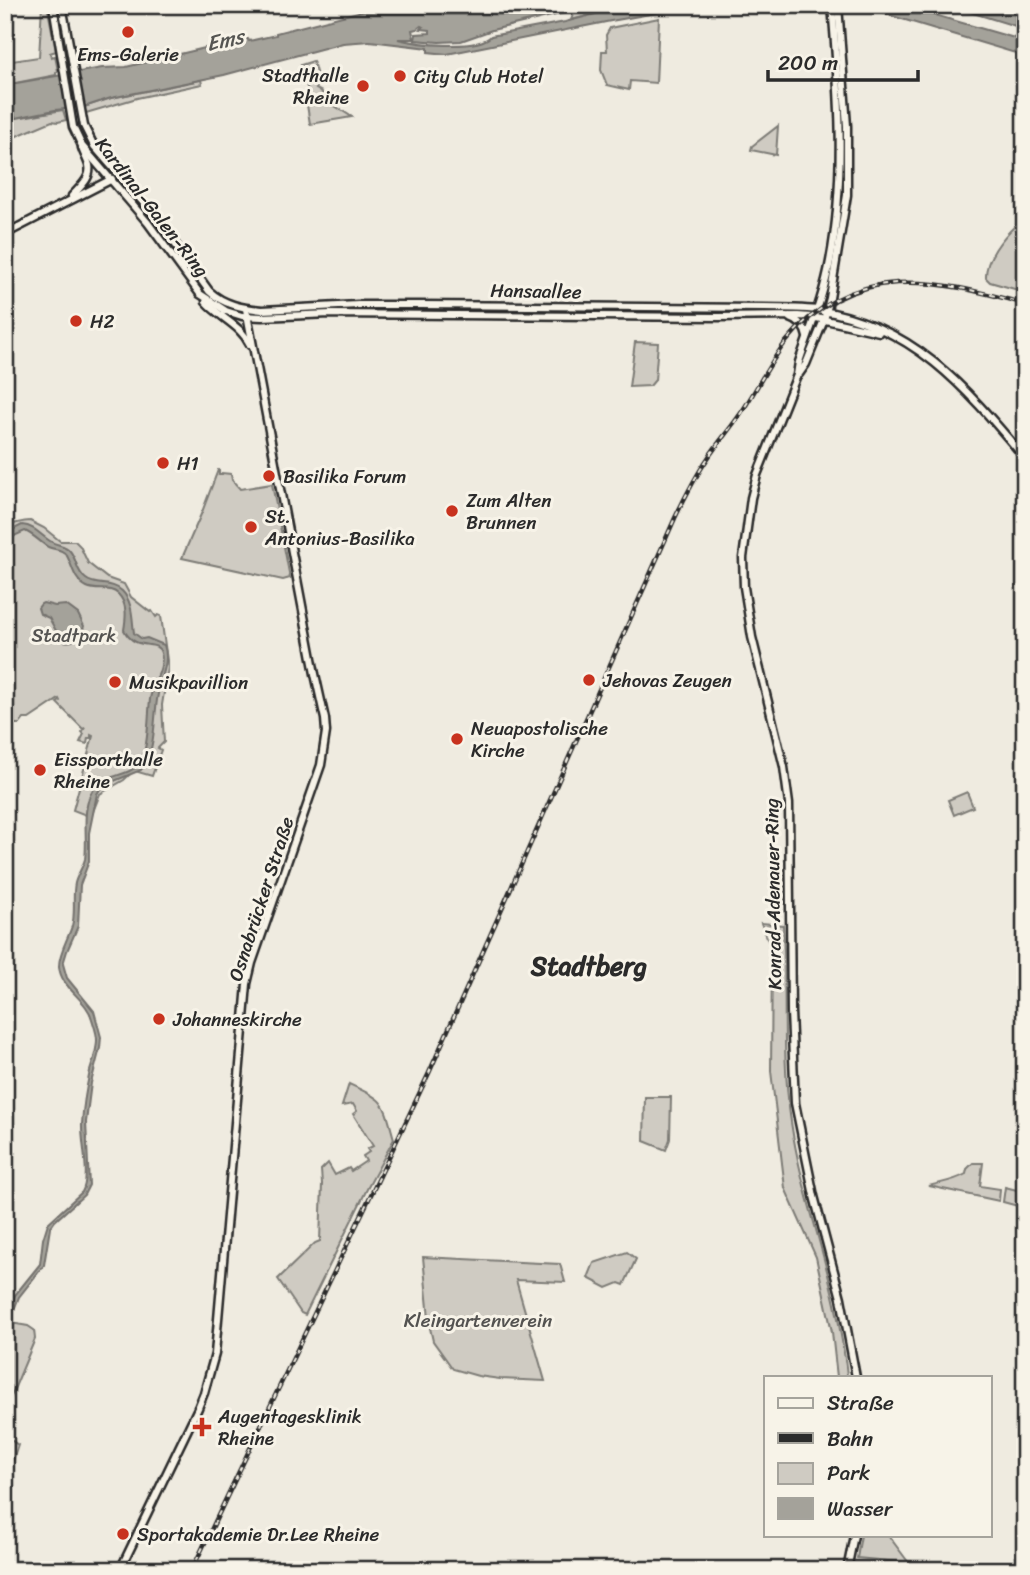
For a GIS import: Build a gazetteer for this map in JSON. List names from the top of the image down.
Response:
{
  "streets": {
    "main road": [
      "Kardinal-Galen-Ring",
      "Hansaallee",
      "Konrad-Adenauer-Ring",
      "Osnabrücker Straße"
    ]
  },
  "crossings": [
    ["Kardinal-Galen-Ring", "Hansaallee"],
    ["Kardinal-Galen-Ring", "Osnabrücker Straße"],
    ["Hansaallee", "Konrad-Adenauer-Ring"],
    ["Hansaallee", "Osnabrücker Straße"]
  ],
  "districts": ["Stadtberg"],
  "water": ["Ems"],
  "parks": ["Stadtpark", "Kleingartenverein"],
  "places": {
    "other": [
      "Ems-Galerie",
      "City Club Hotel",
      "Stadthalle Rheine",
      "H2",
      "H1",
      "Basilika Forum",
      "Zum Alten Brunnen",
      "St. Antonius-Basilika",
      "Jehovas Zeugen",
      "Musikpavillion",
      "Neuapostolische Kirche",
      "Eissporthalle Rheine",
      "Johanneskirche",
      "Sportakademie Dr.Lee Rheine"
    ],
    "health": ["Augentagesklinik Rheine"]
  },
  "legend": [
    "Straße",
    "Bahn",
    "Park",
    "Wasser"
  ],
  "scale_bar": "200 m"
}
